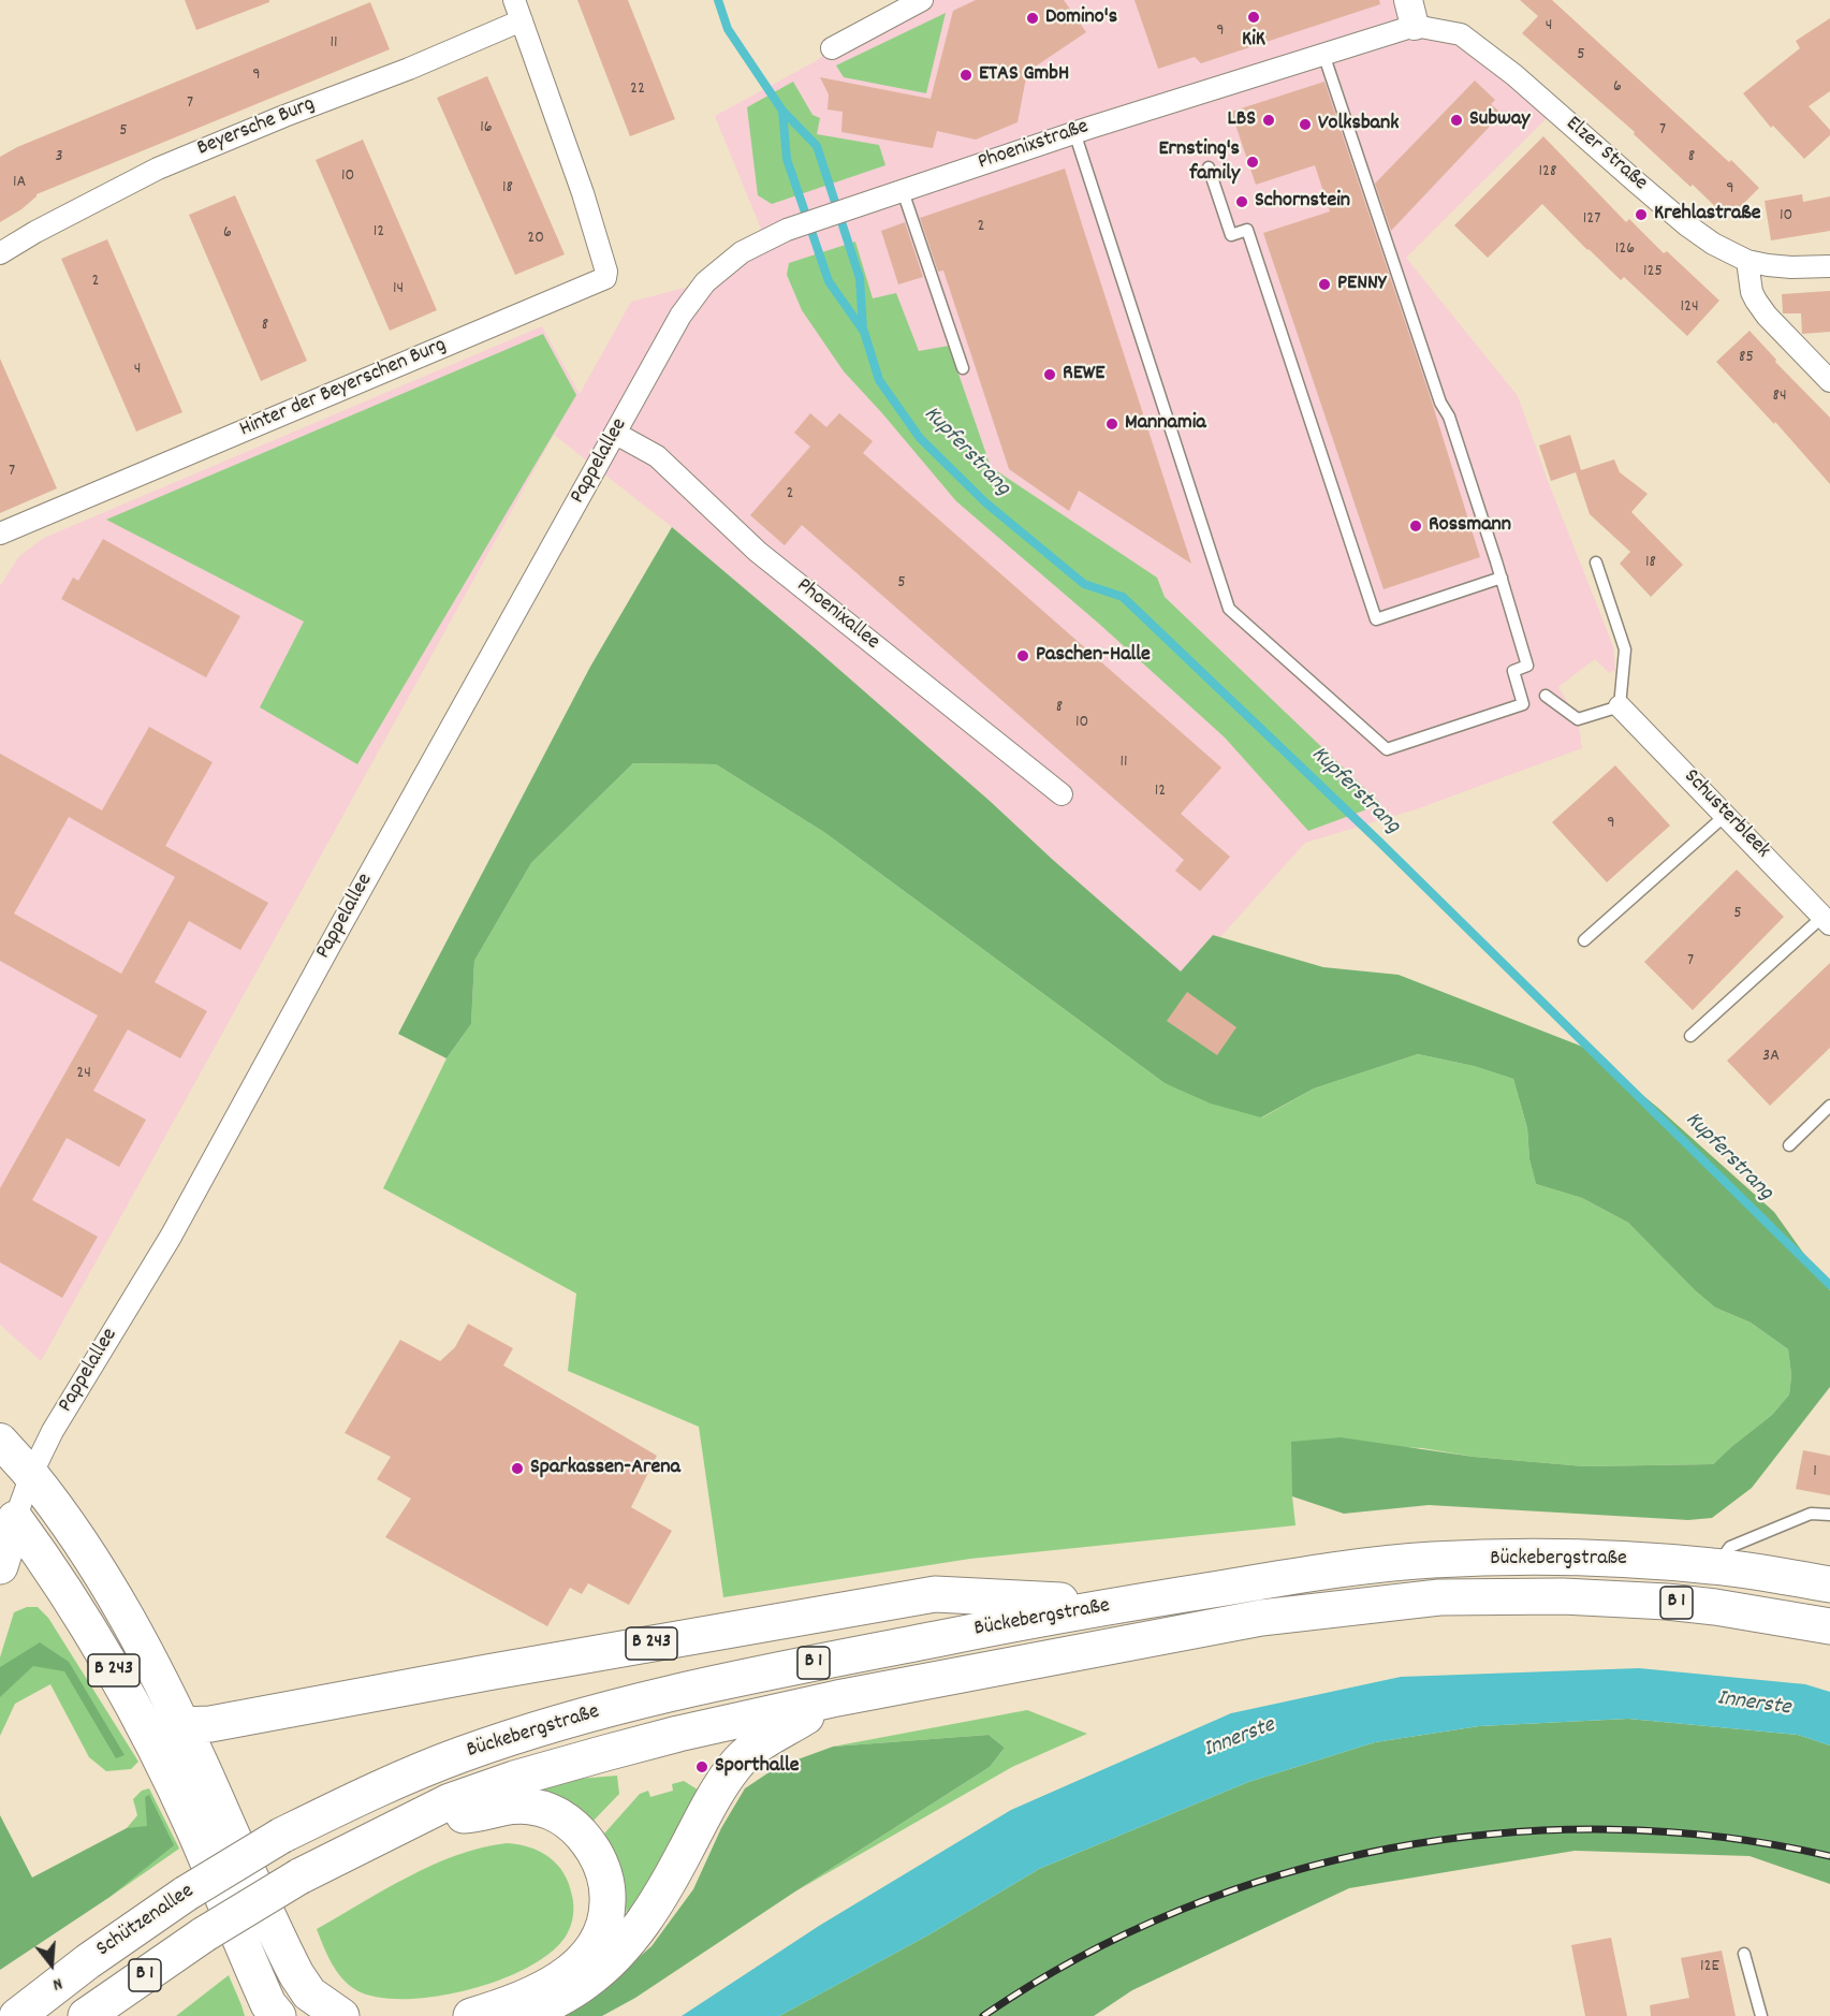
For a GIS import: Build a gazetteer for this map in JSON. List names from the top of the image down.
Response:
{
  "streets": {
    "highway": [
      "Bückebergstraße",
      "B 1",
      "B 243",
      "Schützenallee"
    ],
    "street": [
      "Beyersche Burg",
      "Phoenixstraße",
      "Elzer Straße",
      "Hinter der Beyerschen Burg",
      "Pappelallee",
      "Phoenixallee",
      "Schusterbleek"
    ]
  },
  "crossings": [
    ["Beyersche Burg", "Hinter der Beyerschen Burg"],
    ["Phoenixstraße", "Elzer Straße"],
    ["Phoenixstraße", "Pappelallee"],
    ["Pappelallee", "Phoenixallee"],
    ["Pappelallee", "B 243"],
    ["Bückebergstraße", "B 243"],
    ["Bückebergstraße", "Schützenallee"]
  ],
  "water": ["Kupferstrang", "Innerste"],
  "places": [
    "KiK",
    "Domino's",
    "ETAS GmbH",
    "LBS",
    "Subway",
    "Volksbank",
    "Ernsting's family",
    "Schornstein",
    "Krehlastraße",
    "PENNY",
    "REWE",
    "Mannamia",
    "Rossmann",
    "Paschen-Halle",
    "Sparkassen-Arena",
    "Sporthalle"
  ],
  "house_numbers": [
    "4",
    "9",
    "11",
    "5",
    "9",
    "6",
    "22",
    "7",
    "16",
    "7",
    "5",
    "3",
    "8",
    "128",
    "10",
    "1A",
    "18",
    "9",
    "10",
    "127",
    "2",
    "12",
    "6",
    "20",
    "126",
    "125",
    "2",
    "14",
    "124",
    "8",
    "85",
    "4",
    "84",
    "7",
    "2",
    "18",
    "5",
    "8",
    "10",
    "11",
    "12",
    "9",
    "5",
    "7",
    "3A",
    "24",
    "1",
    "12E"
  ],
  "north": "bottom"
}
